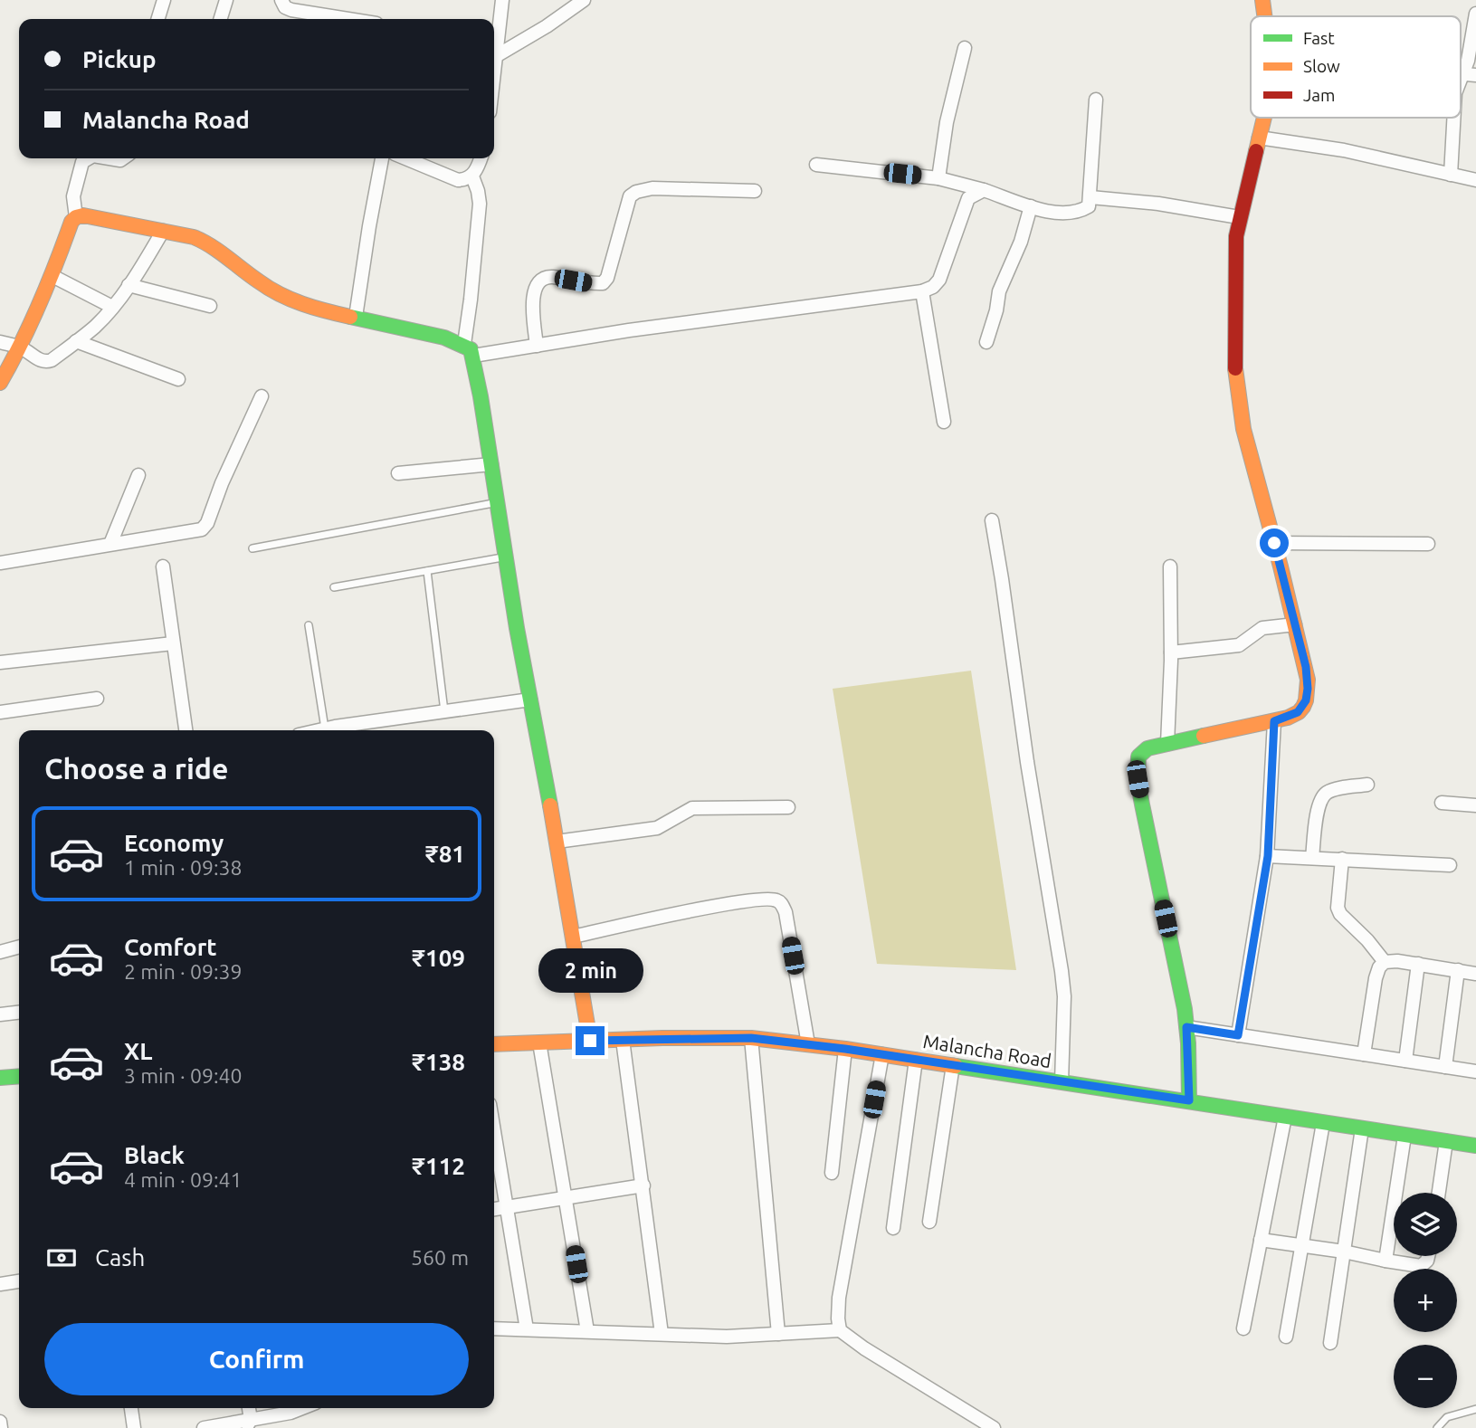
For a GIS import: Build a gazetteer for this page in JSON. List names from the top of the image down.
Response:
{
  "streets": {
    "street": ["Malancha Road"]
  },
  "legend": ["Fast", "Slow", "Jam"],
  "page": {
    "banner": ["Pickup", "Malancha Road"],
    "heading": "Choose a ride",
    "list": [
      {
        "name": "Economy",
        "note": "1 min · 09:38",
        "value": "₹81"
      },
      {
        "name": "Comfort",
        "note": "2 min · 09:39",
        "value": "₹109"
      },
      {
        "name": "XL",
        "note": "3 min · 09:40",
        "value": "₹138"
      },
      {
        "name": "Black",
        "note": "4 min · 09:41",
        "value": "₹112"
      }
    ],
    "bubble": "2 min",
    "map_buttons": ["+", "−"],
    "pay": ["Cash", "560 m"],
    "buttons": "Confirm"
  }
}
